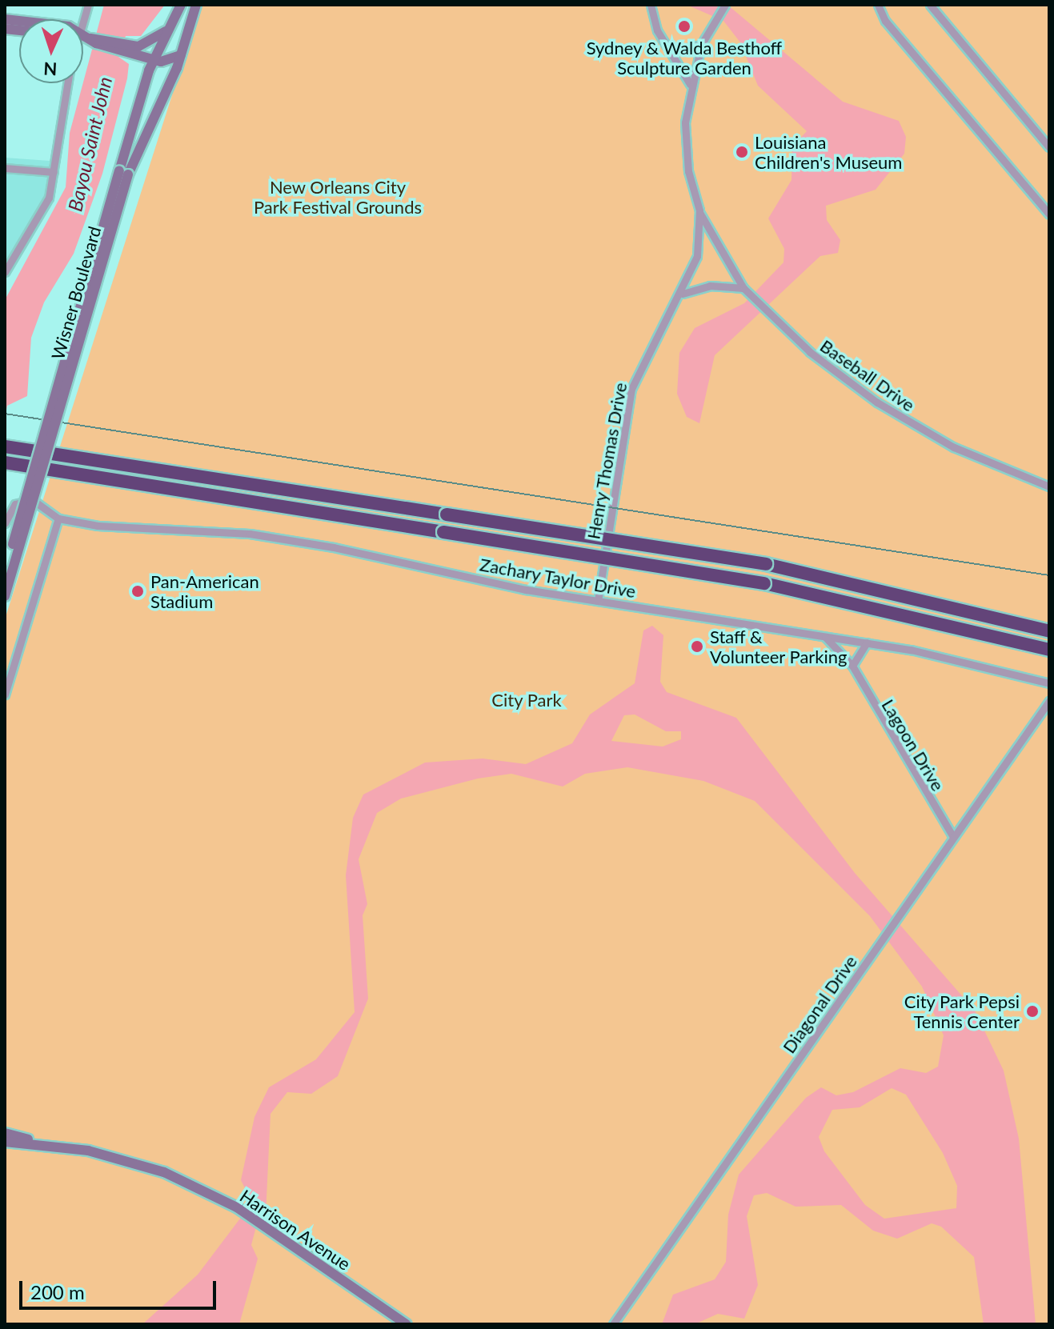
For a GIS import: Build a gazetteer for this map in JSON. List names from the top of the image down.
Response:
{
  "streets": {
    "street": [
      "Wisner Boulevard",
      "Baseball Drive",
      "Henry Thomas Drive",
      "Zachary Taylor Drive",
      "Lagoon Drive",
      "Diagonal Drive",
      "Harrison Avenue"
    ]
  },
  "crossings": [
    ["Baseball Drive", "Henry Thomas Drive"],
    ["Henry Thomas Drive", "Zachary Taylor Drive"],
    ["Zachary Taylor Drive", "Lagoon Drive"],
    ["Lagoon Drive", "Diagonal Drive"]
  ],
  "water": ["Bayou Saint John"],
  "parks": ["New Orleans City Park Festival Grounds", "City Park"],
  "places": [
    "Sydney & Walda Besthoff Sculpture Garden",
    "Louisiana Children's Museum",
    "Pan-American Stadium",
    "Staff & Volunteer Parking",
    "City Park Pepsi Tennis Center"
  ],
  "scale_bar": "200 m",
  "north": "bottom"
}
